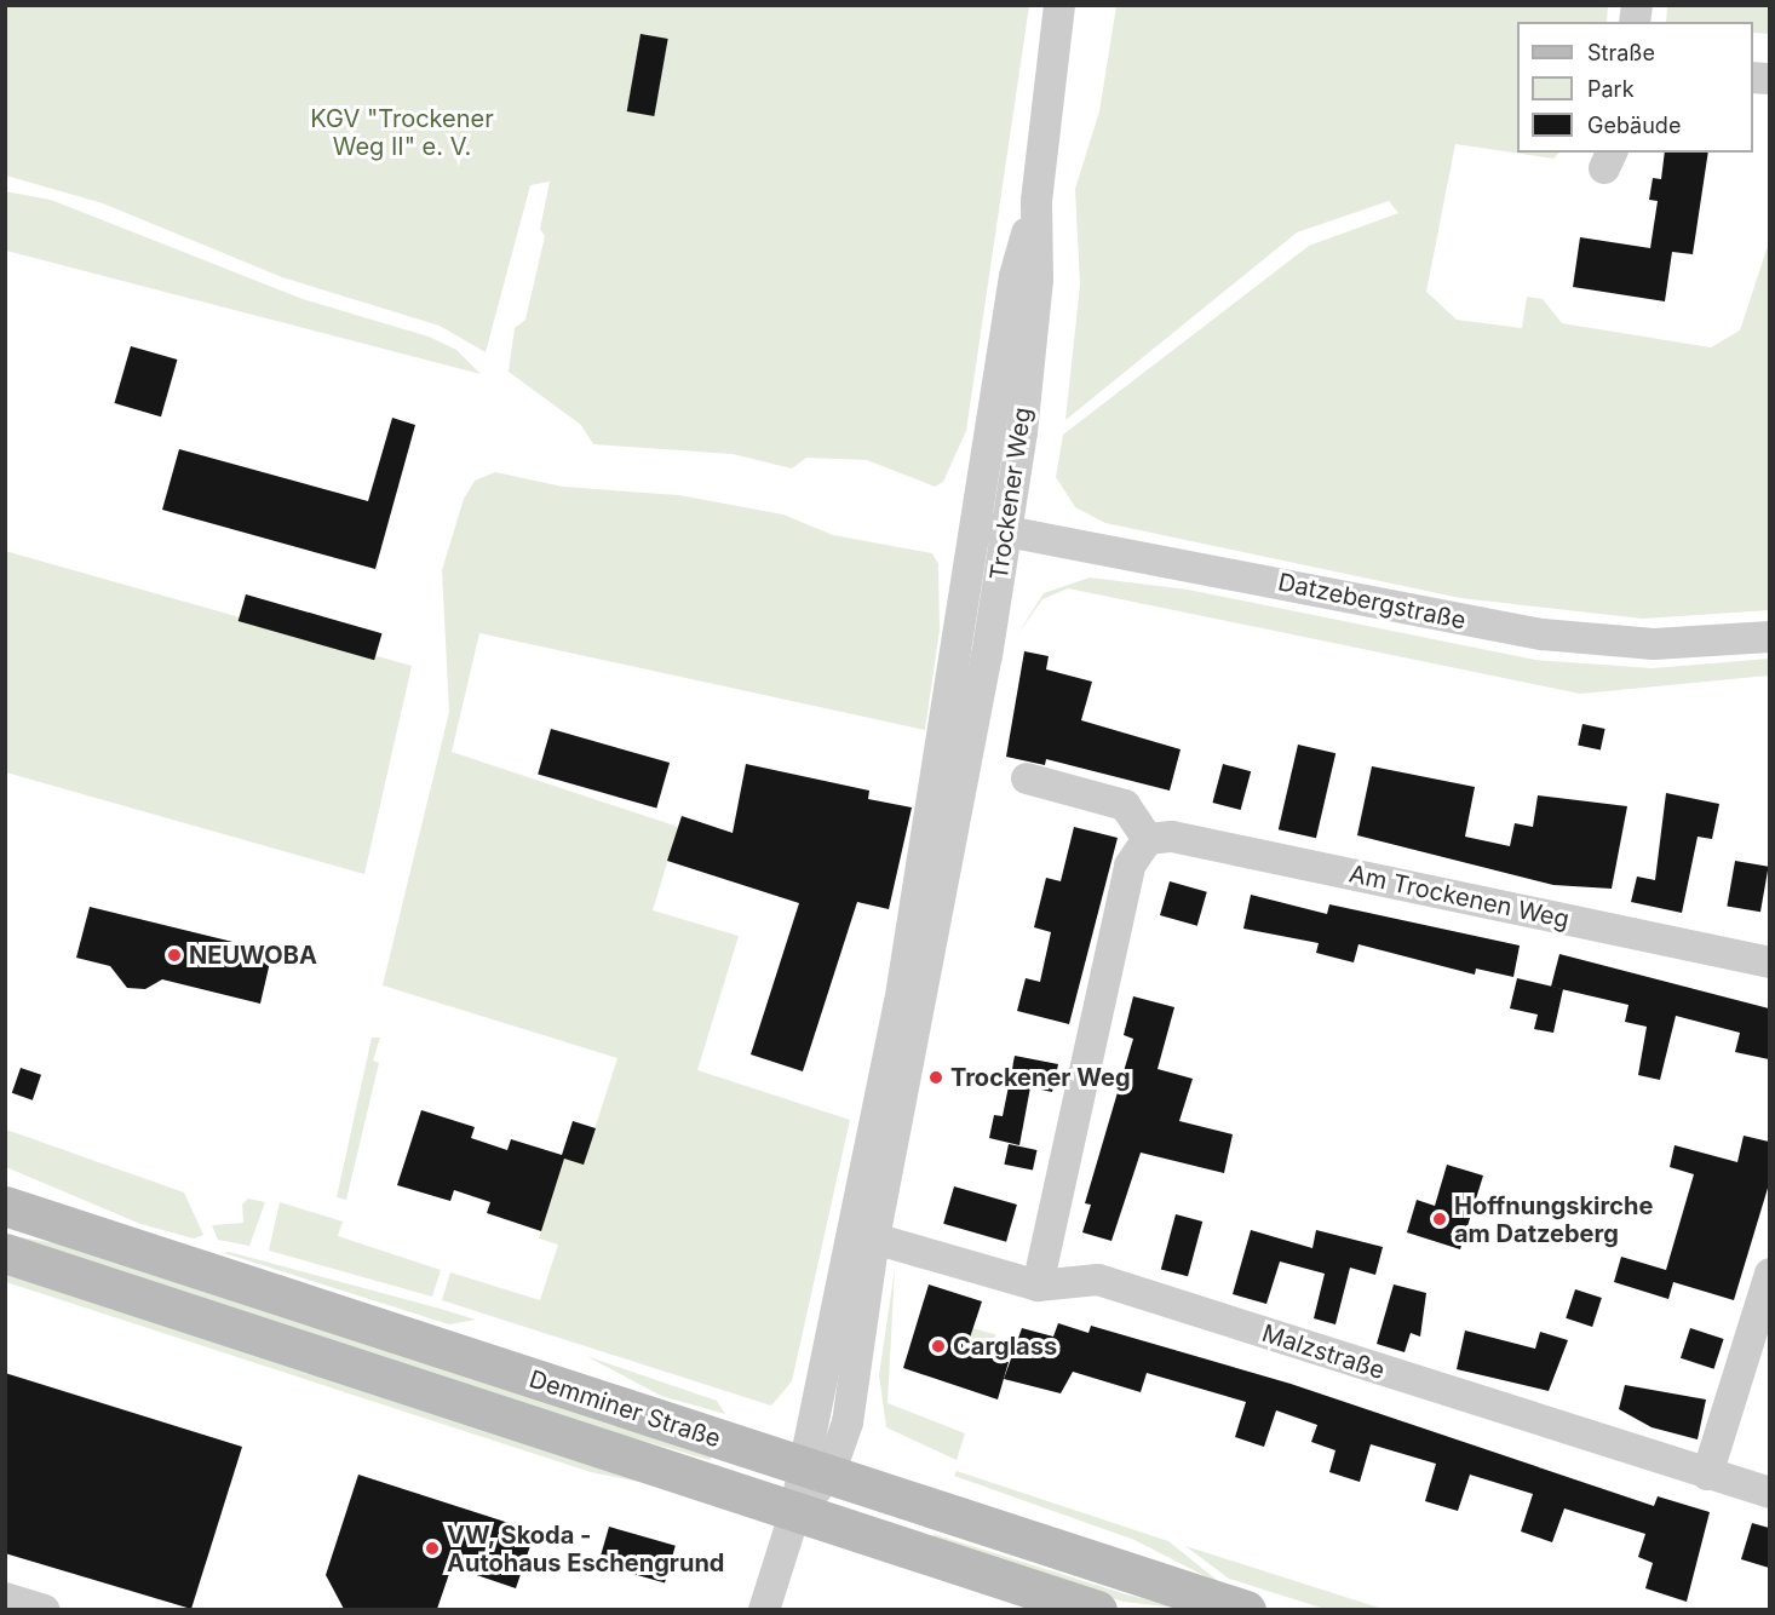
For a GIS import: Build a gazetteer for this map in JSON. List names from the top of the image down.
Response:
{
  "streets": {
    "main road": ["Demminer Straße"],
    "street": [
      "Trockener Weg",
      "Datzebergstraße",
      "Am Trockenen Weg",
      "Malzstraße"
    ]
  },
  "crossings": [
    ["Trockener Weg", "Datzebergstraße"],
    ["Trockener Weg", "Malzstraße"],
    ["Trockener Weg", "Demminer Straße"]
  ],
  "parks": ["KGV \"Trockener Weg II\" e. V."],
  "places": [
    "NEUWOBA",
    "Trockener Weg",
    "Hoffnungskirche am Datzeberg",
    "Carglass",
    "VW, Skoda - Autohaus Eschengrund"
  ],
  "legend": ["Straße", "Park", "Gebäude"]
}
